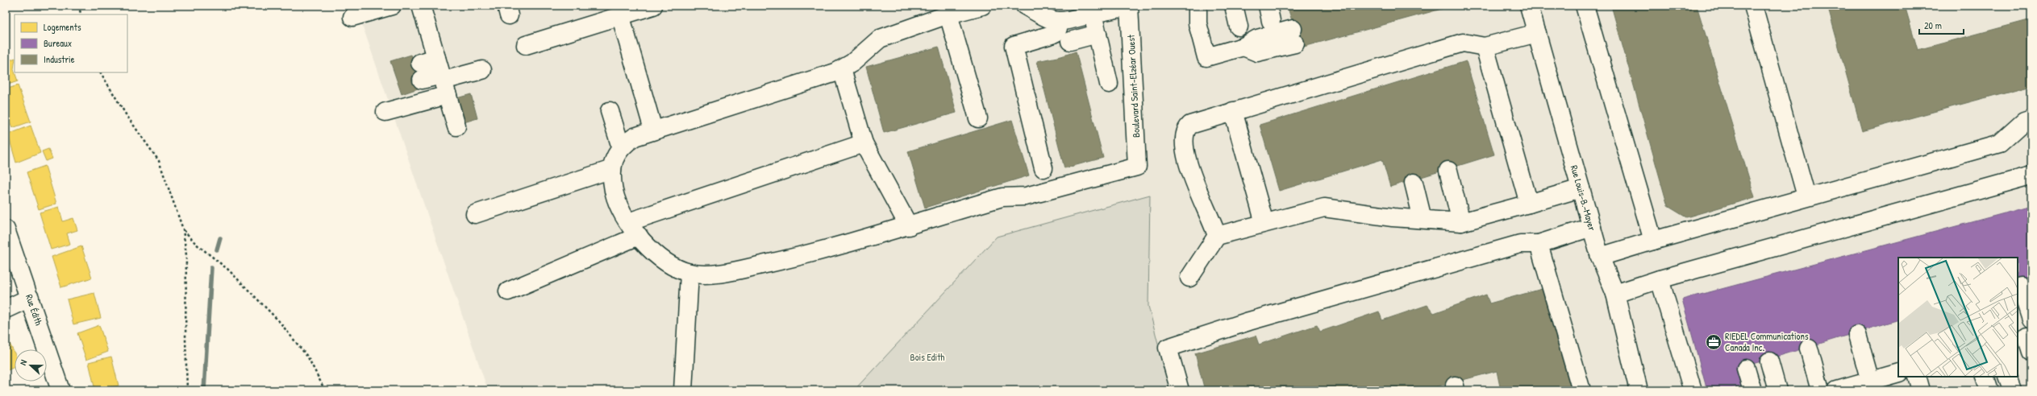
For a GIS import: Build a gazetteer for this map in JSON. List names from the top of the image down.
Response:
{
  "streets": {
    "street": ["Boulevard Saint-Elzéar Ouest", "Rue Louis-B.-Mayer", "Rue Édith"]
  },
  "parks": ["Bois Edith"],
  "places": {
    "office": ["RIEDEL Communications Canada Inc."]
  },
  "legend": ["Logements", "Bureaux", "Industrie"],
  "scale_bar": "20 m",
  "north": "left"
}
